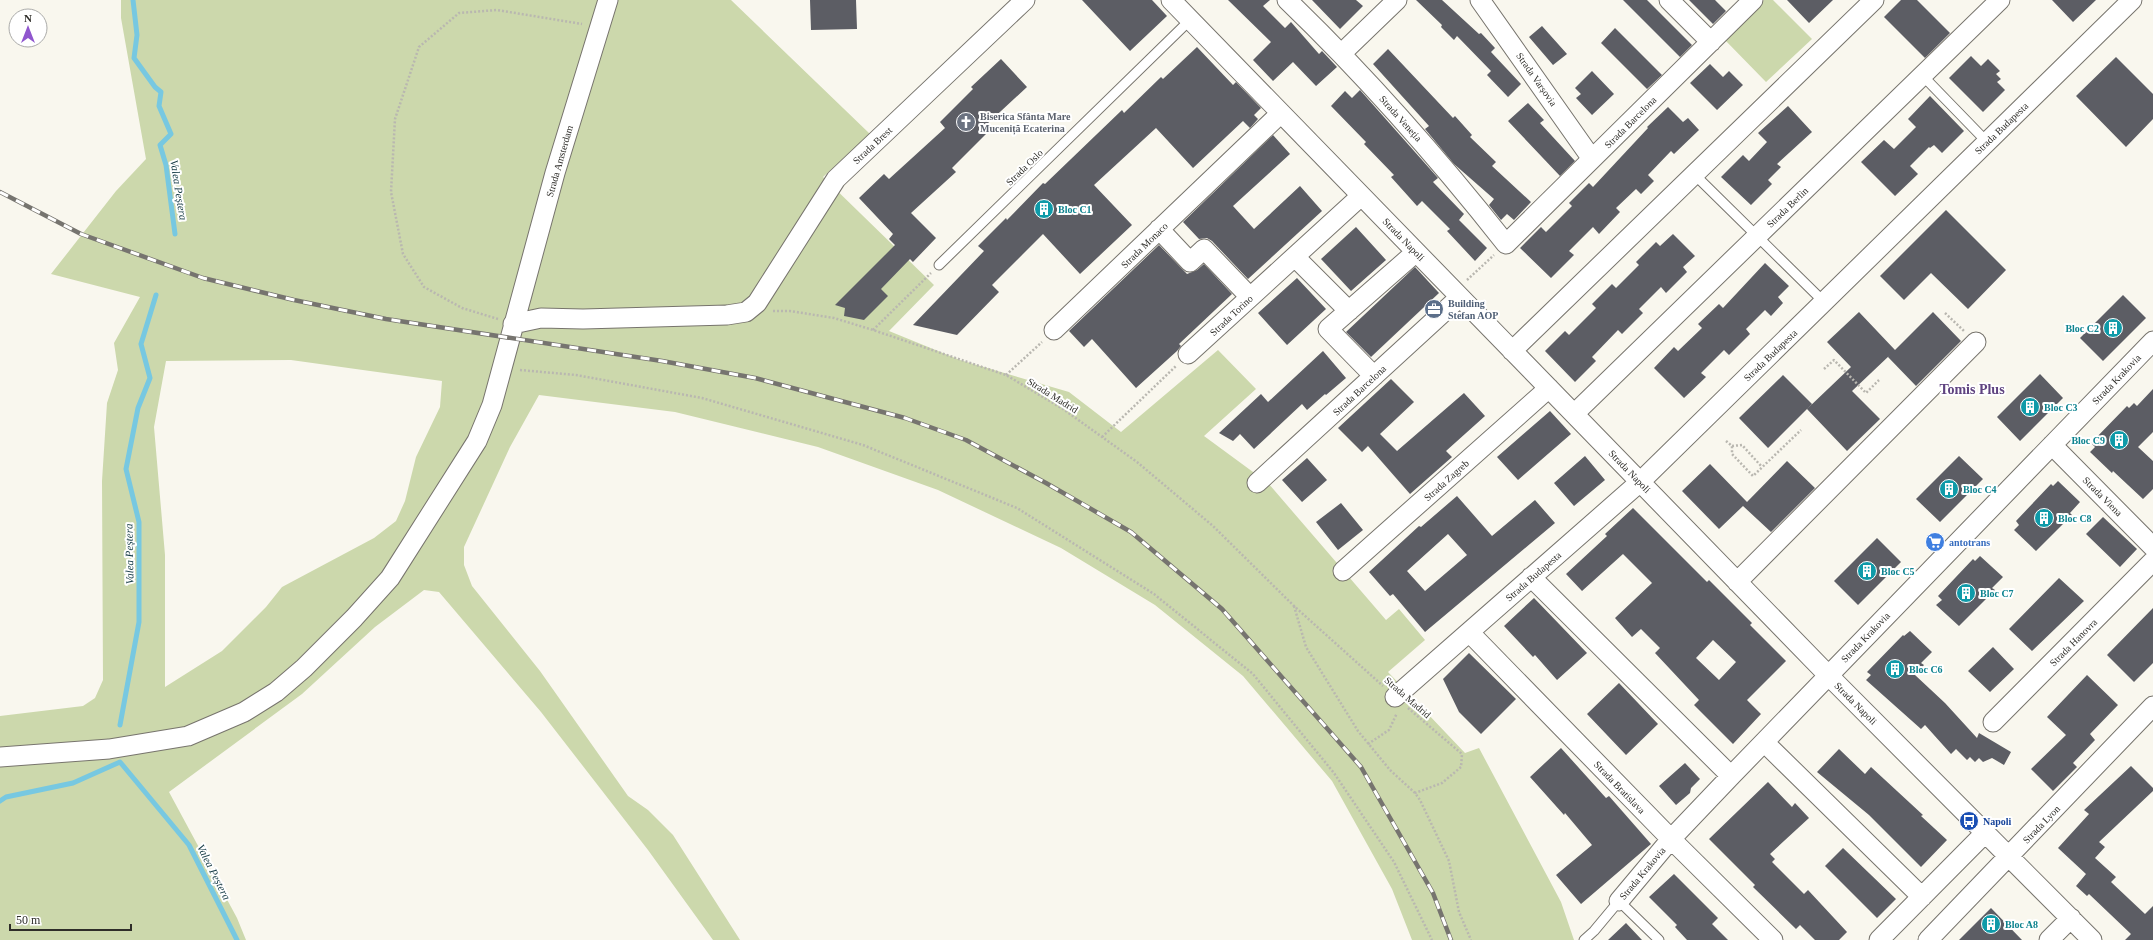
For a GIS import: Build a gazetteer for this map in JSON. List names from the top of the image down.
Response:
{
  "streets": {
    "street": [
      "Strada Varșovia",
      "Strada Veneția",
      "Strada Barcelona",
      "Strada Budapesta",
      "Strada Brest",
      "Strada Amsterdam",
      "Strada Berlin",
      "Strada Napoli",
      "Strada Monaco",
      "Strada Torino",
      "Strada Krakovia",
      "Strada Zagreb",
      "Strada Viena",
      "Strada Hanovra",
      "Strada Bratislava",
      "Strada Lyon"
    ],
    "lane": ["Strada Oslo"],
    "path": ["Strada Madrid"]
  },
  "crossings": [
    ["Strada Varșovia", "Strada Barcelona"],
    ["Strada Veneția", "Strada Barcelona"],
    ["Strada Barcelona", "Strada Napoli"],
    ["Strada Budapesta", "Strada Napoli"],
    ["Strada Budapesta", "Strada Madrid"],
    ["Strada Budapesta", "Strada Bratislava"],
    ["Strada Brest", "Strada Madrid"],
    ["Strada Oslo", "Strada Napoli"],
    ["Strada Berlin", "Strada Napoli"],
    ["Strada Napoli", "Strada Monaco"],
    ["Strada Napoli", "Strada Torino"],
    ["Strada Napoli", "Strada Krakovia"],
    ["Strada Napoli", "Strada Zagreb"],
    ["Strada Napoli", "Strada Lyon"],
    ["Strada Krakovia", "Strada Viena"],
    ["Strada Krakovia", "Strada Bratislava"]
  ],
  "districts": ["Tomis Plus"],
  "water": ["Valea Peștera"],
  "places": {
    "church": ["Biserica Sfânta Mare Muceniță Ecaterina"],
    "building": [
      "Bloc C1",
      "Bloc C2",
      "Bloc C3",
      "Bloc C9",
      "Bloc C4",
      "Bloc C8",
      "Bloc C5",
      "Bloc C7",
      "Bloc C6",
      "Bloc A8"
    ],
    "office": ["Building Stefan AOP"],
    "supermarket": ["antotrans"],
    "bus stop": ["Napoli"]
  },
  "scale_bar": "50 m",
  "north": "top"
}
